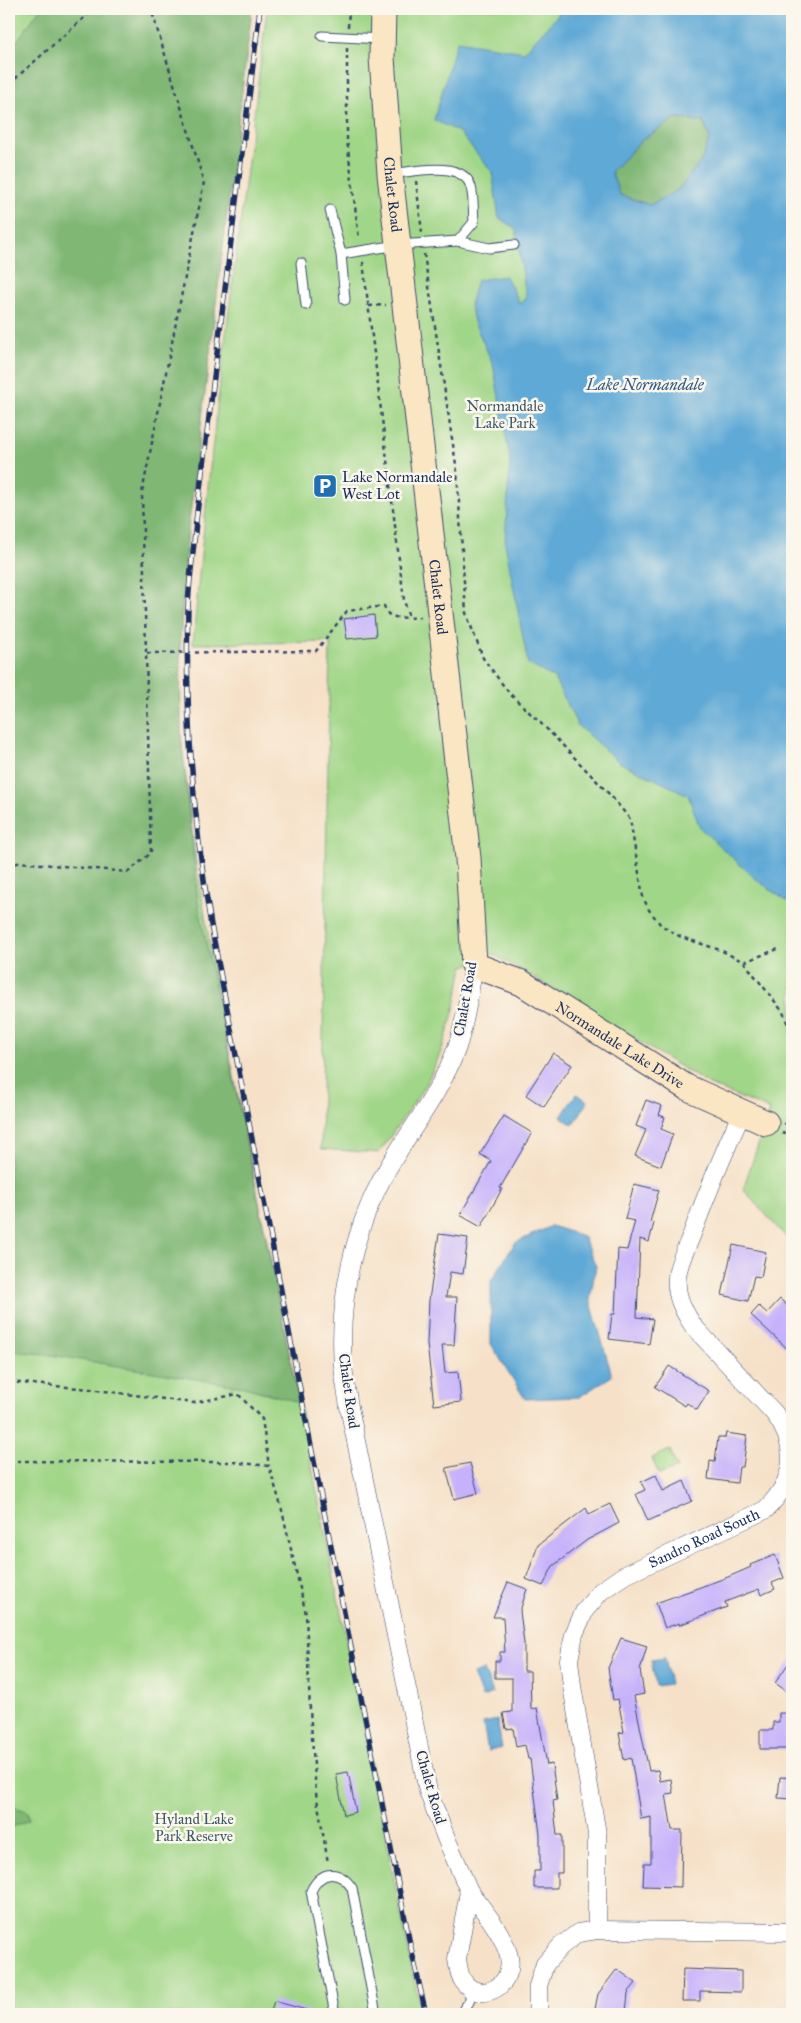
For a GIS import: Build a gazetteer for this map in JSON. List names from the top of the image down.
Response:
{
  "streets": {
    "street": ["Chalet Road", "Normandale Lake Drive", "Sandro Road South"]
  },
  "crossings": [
    ["Chalet Road", "Normandale Lake Drive"],
    ["Normandale Lake Drive", "Sandro Road South"]
  ],
  "water": ["Lake Normandale"],
  "parks": ["Normandale Lake Park", "Hyland Lake Park Reserve"],
  "places": {
    "parking": ["Lake Normandale West Lot"]
  }
}
